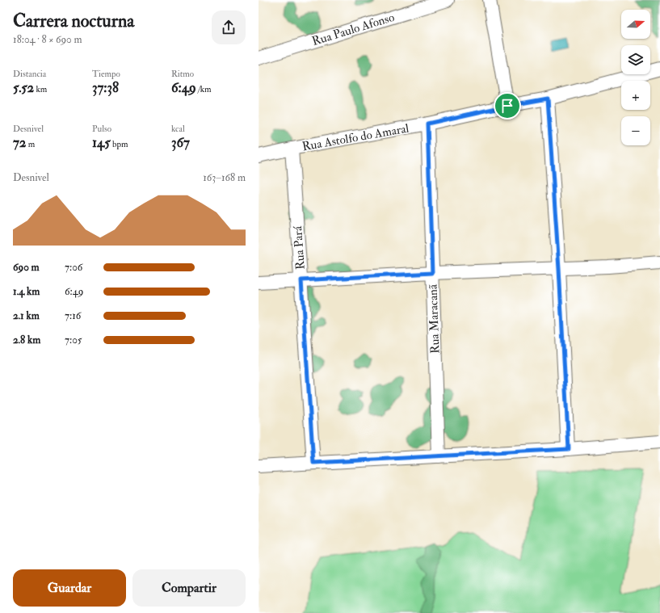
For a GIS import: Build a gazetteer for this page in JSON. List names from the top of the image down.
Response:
{
  "streets": {
    "street": [
      "Rua Paulo Afonso",
      "Rua Astolfo do Amaral",
      "Rua Pará",
      "Rua Maracanã"
    ]
  },
  "crossings": [
    ["Rua Astolfo do Amaral", "Rua Pará"],
    ["Rua Astolfo do Amaral", "Rua Maracanã"]
  ],
  "north": "right",
  "page": {
    "heading": ["Carrera nocturna", "18:04 · 8 × 690 m"],
    "map_buttons": ["+", "−"],
    "stats": [
      ["Distancia", "5.52 km"],
      ["Tiempo", "37:38"],
      ["Ritmo", "6:49 /km"],
      ["Desnivel", "72 m"],
      ["Pulso", "145 bpm"],
      ["kcal", "367"]
    ],
    "chart": ["Desnivel", "163–168 m"],
    "list": [
      {
        "name": "690 m",
        "note": "7:06"
      },
      {
        "name": "1.4 km",
        "note": "6:49"
      },
      {
        "name": "2.1 km",
        "note": "7:16"
      },
      {
        "name": "2.8 km",
        "note": "7:05"
      }
    ],
    "buttons": ["Guardar", "Compartir"]
  }
}
